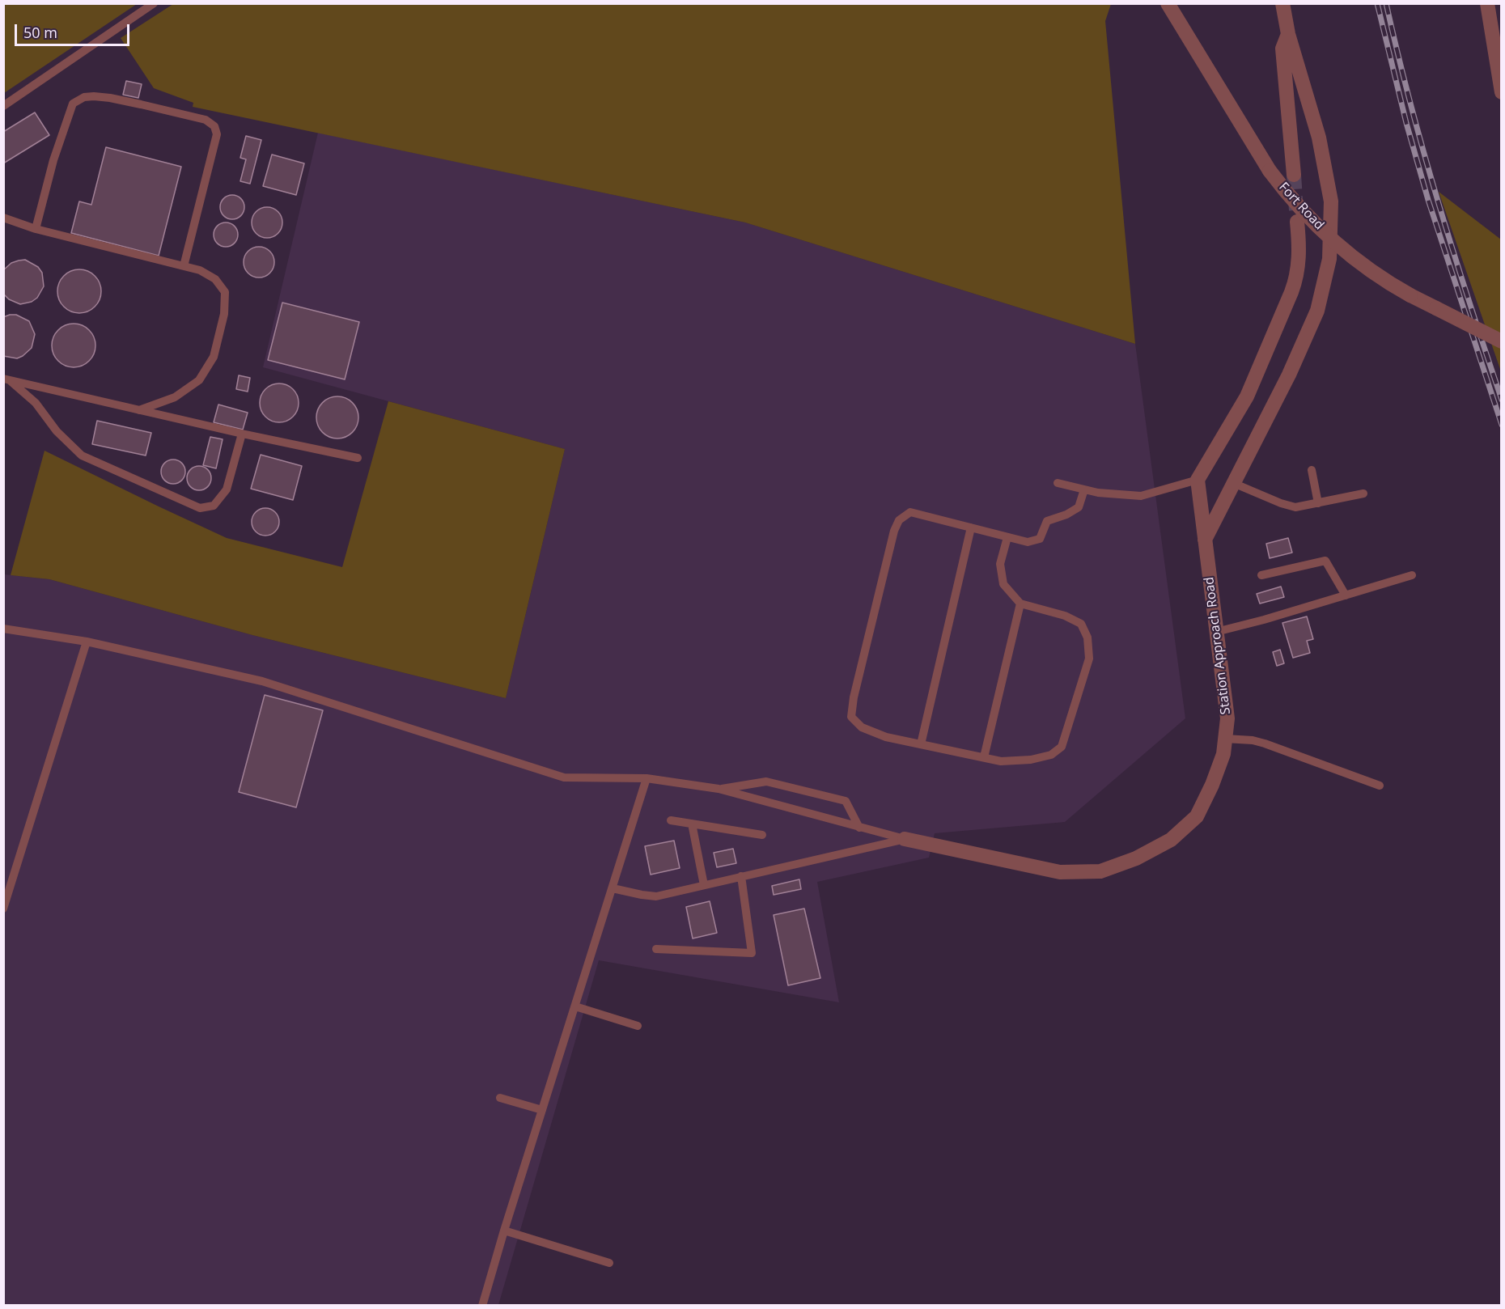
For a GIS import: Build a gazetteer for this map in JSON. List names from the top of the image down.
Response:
{
  "streets": {
    "street": ["Fort Road", "Station Approach Road"]
  },
  "scale_bar": "50 m"
}
